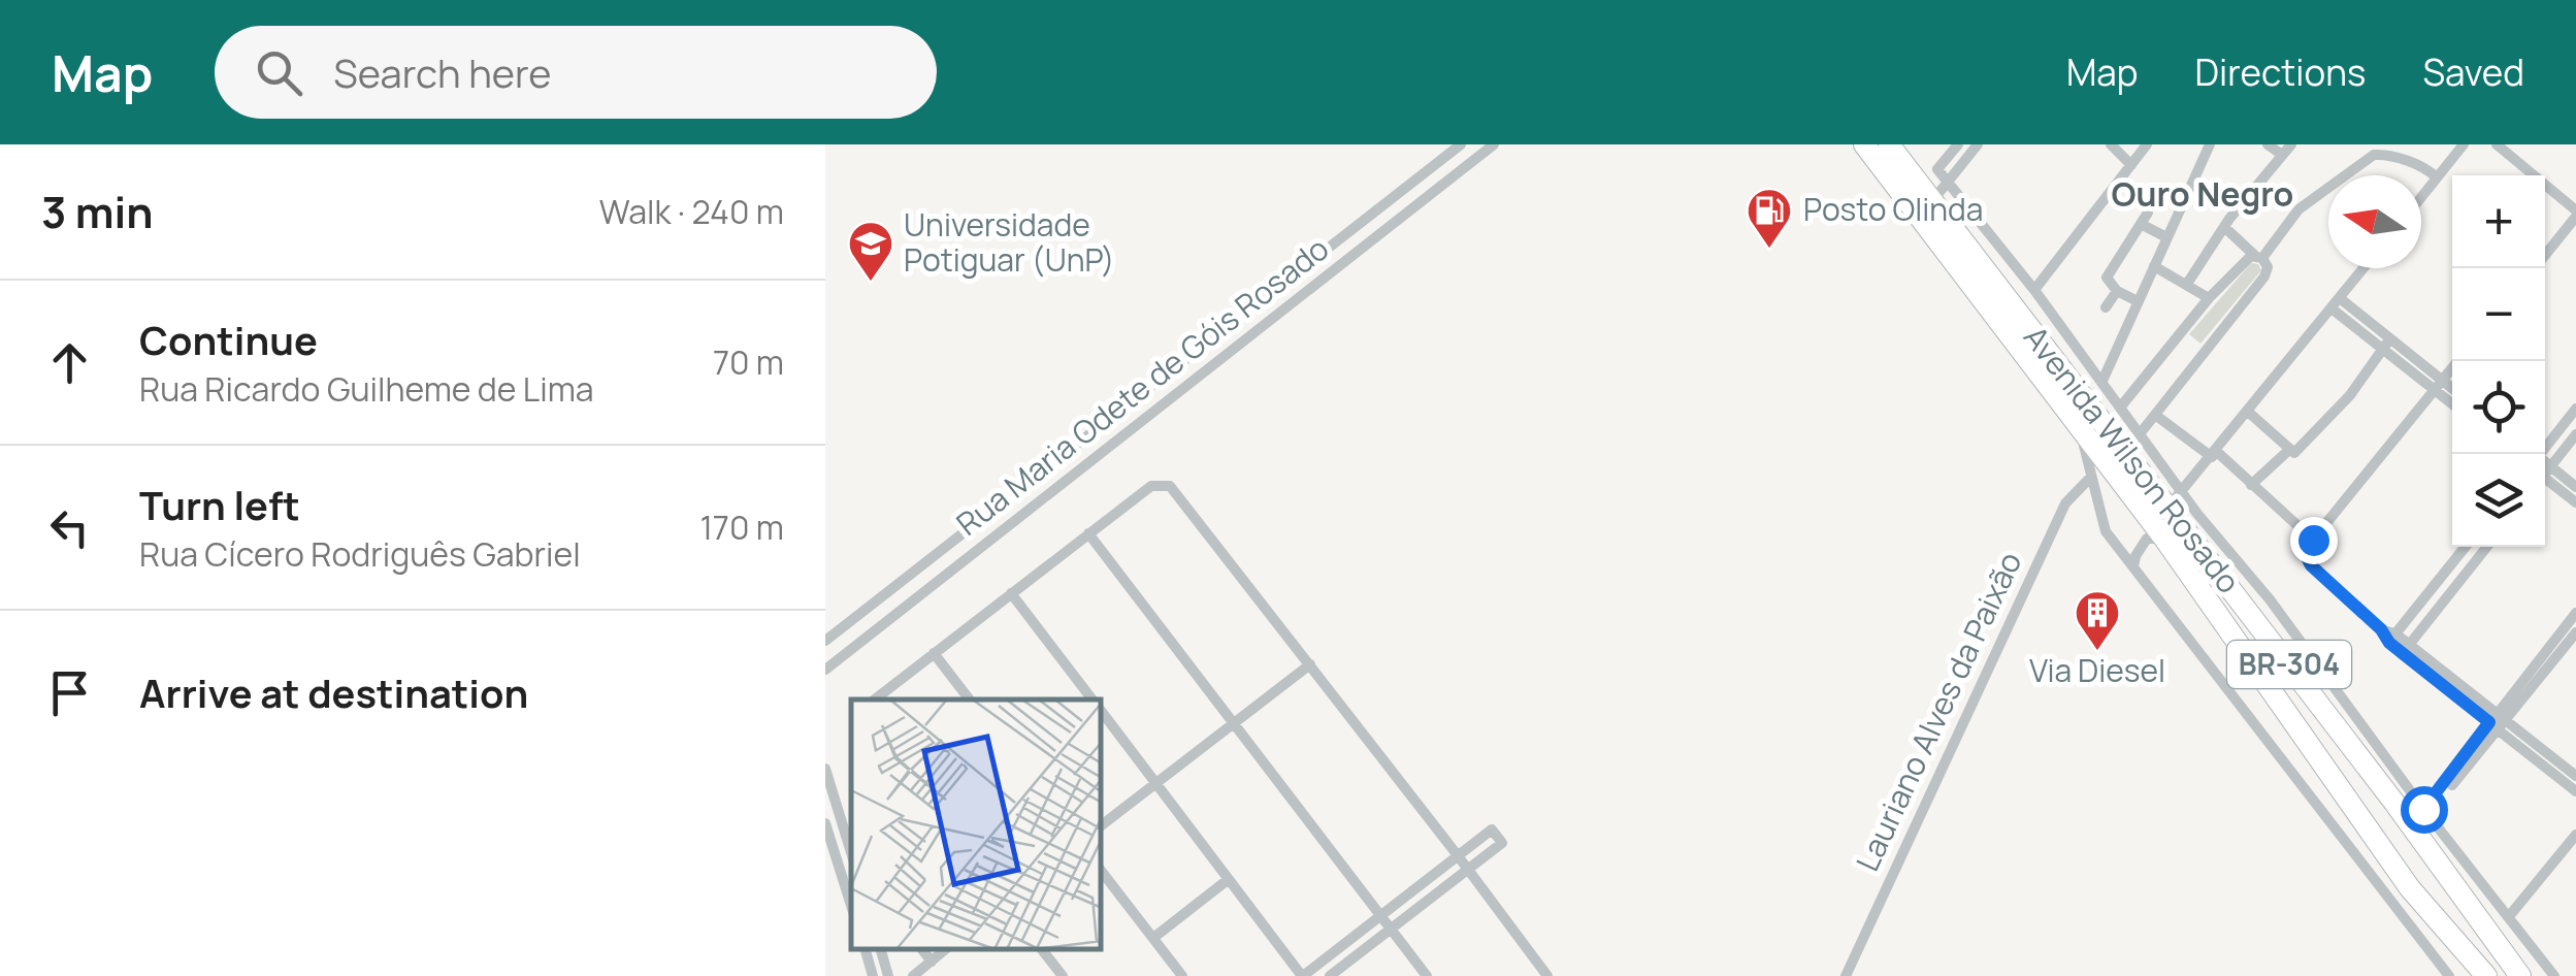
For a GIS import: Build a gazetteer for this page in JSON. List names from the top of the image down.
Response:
{
  "streets": {
    "highway": ["Avenida Wilson Rosado", "BR-304"],
    "street": ["Rua Maria Odete de Góis Rosado", "Lauriano Alves da Paixão"]
  },
  "districts": ["Ouro Negro"],
  "places": {
    "fuel station": ["Posto Olinda"],
    "school or university": ["Universidade Potiguar (UnP)"],
    "building": ["Via Diesel"]
  },
  "north": "left",
  "page": {
    "header": "Map",
    "search": "Search here",
    "nav": ["Map", "Directions", "Saved"],
    "heading": ["3 min", "Walk · 240 m"],
    "map_buttons": ["+", "−"],
    "list": [
      ["Continue", "Rua Ricardo Guilheme de Lima", "70 m"],
      ["Turn left", "Rua Cícero Rodriguês Gabriel", "170 m"],
      "Arrive at destination"
    ]
  }
}
